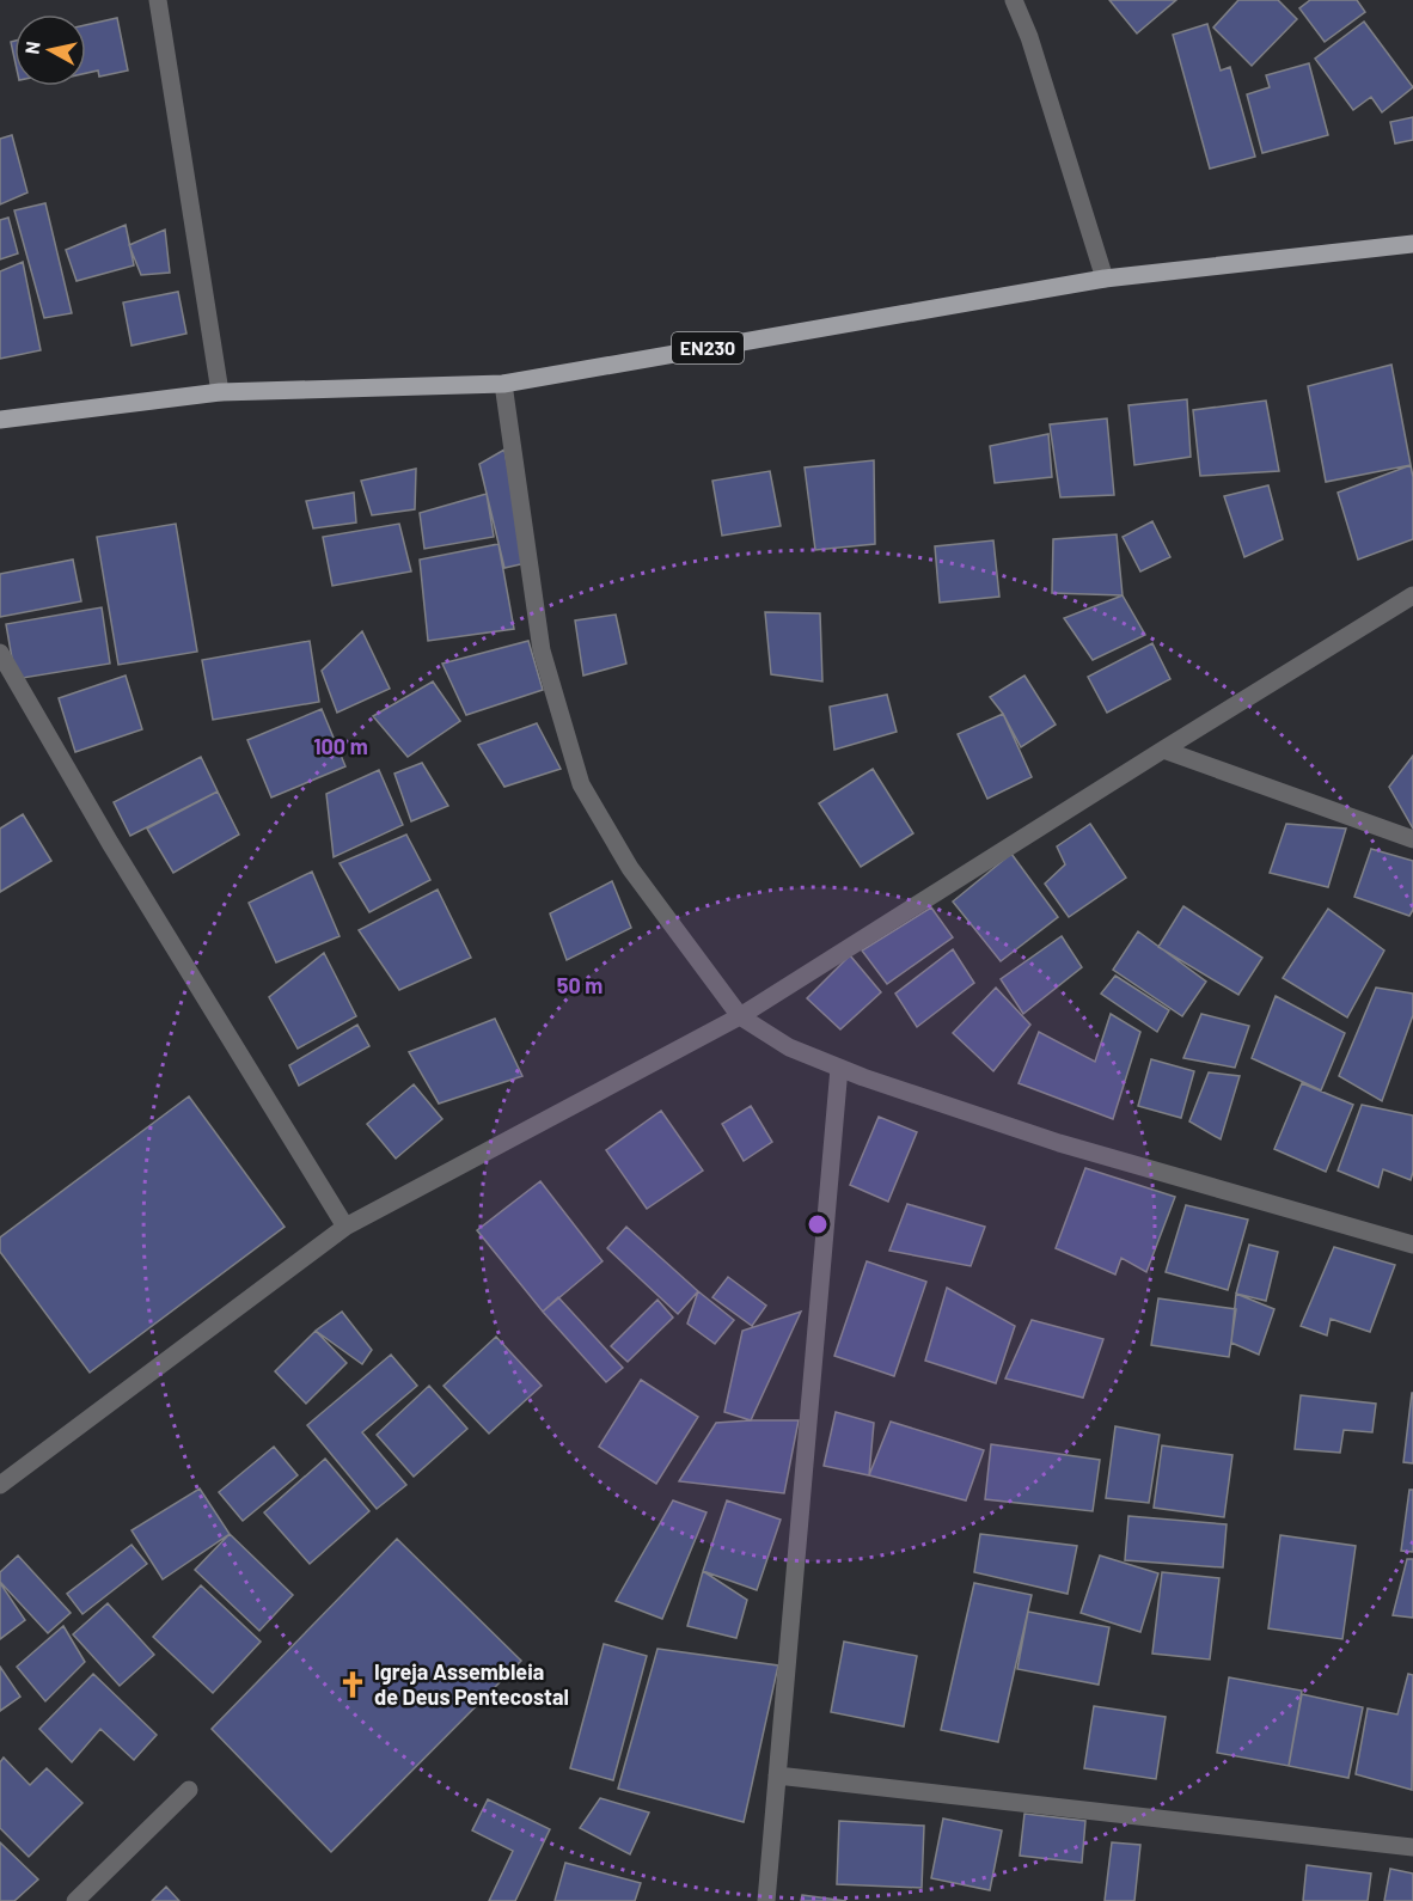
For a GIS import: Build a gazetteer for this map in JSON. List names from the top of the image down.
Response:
{
  "streets": {
    "main road": ["EN230"]
  },
  "places": {
    "church": ["Igreja Assembleia de Deus Pentecostal"]
  },
  "north": "left",
  "rings": ["100 m", "50 m"]
}
